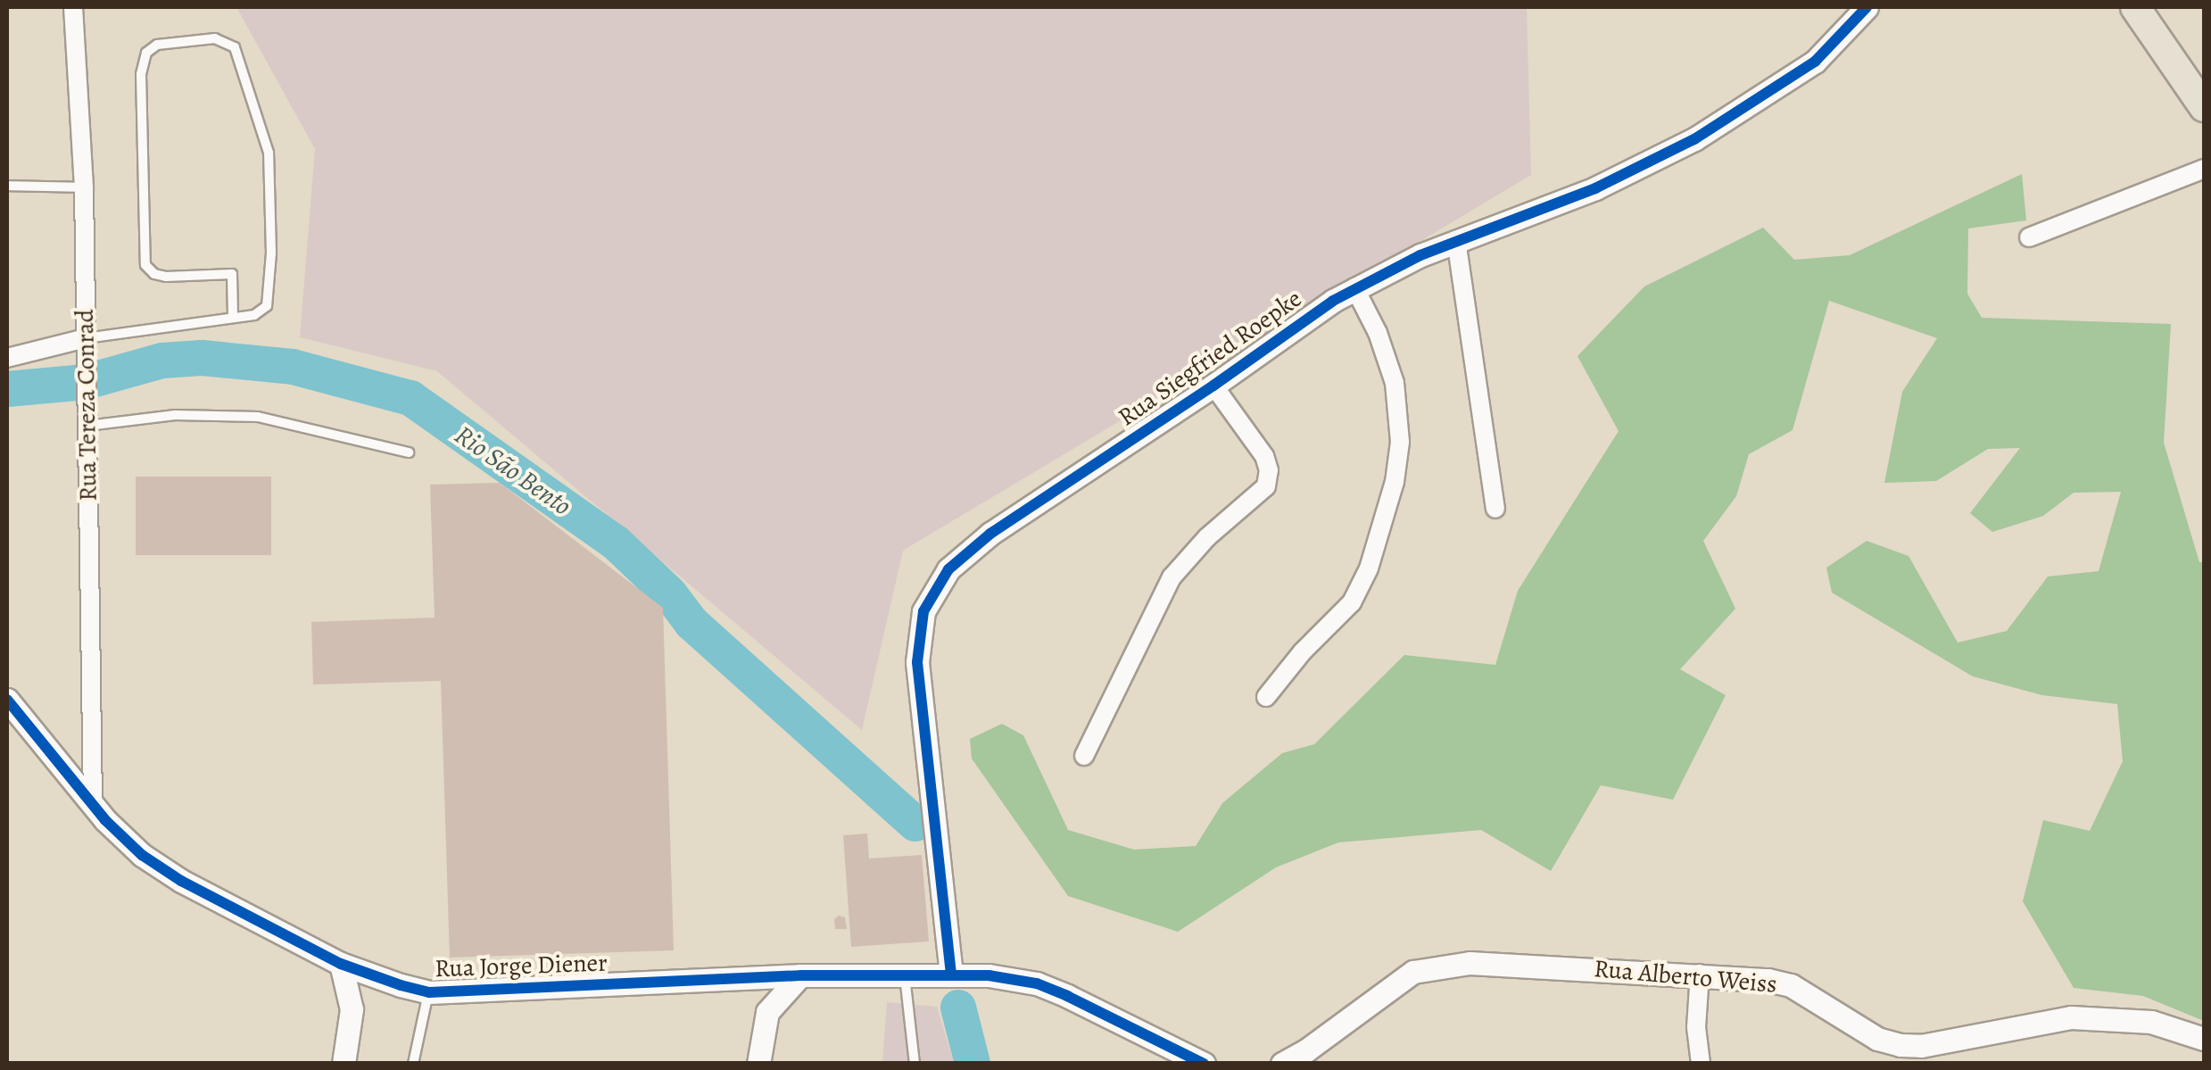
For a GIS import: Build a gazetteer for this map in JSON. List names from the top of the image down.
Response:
{
  "streets": {
    "street": [
      "Rua Siegfried Roepke",
      "Rua Tereza Conrad",
      "Rua Jorge Diener",
      "Rua Alberto Weiss"
    ]
  },
  "crossings": [
    ["Rua Siegfried Roepke", "Rua Jorge Diener"],
    ["Rua Tereza Conrad", "Rua Jorge Diener"]
  ],
  "water": ["Rio São Bento"]
}
